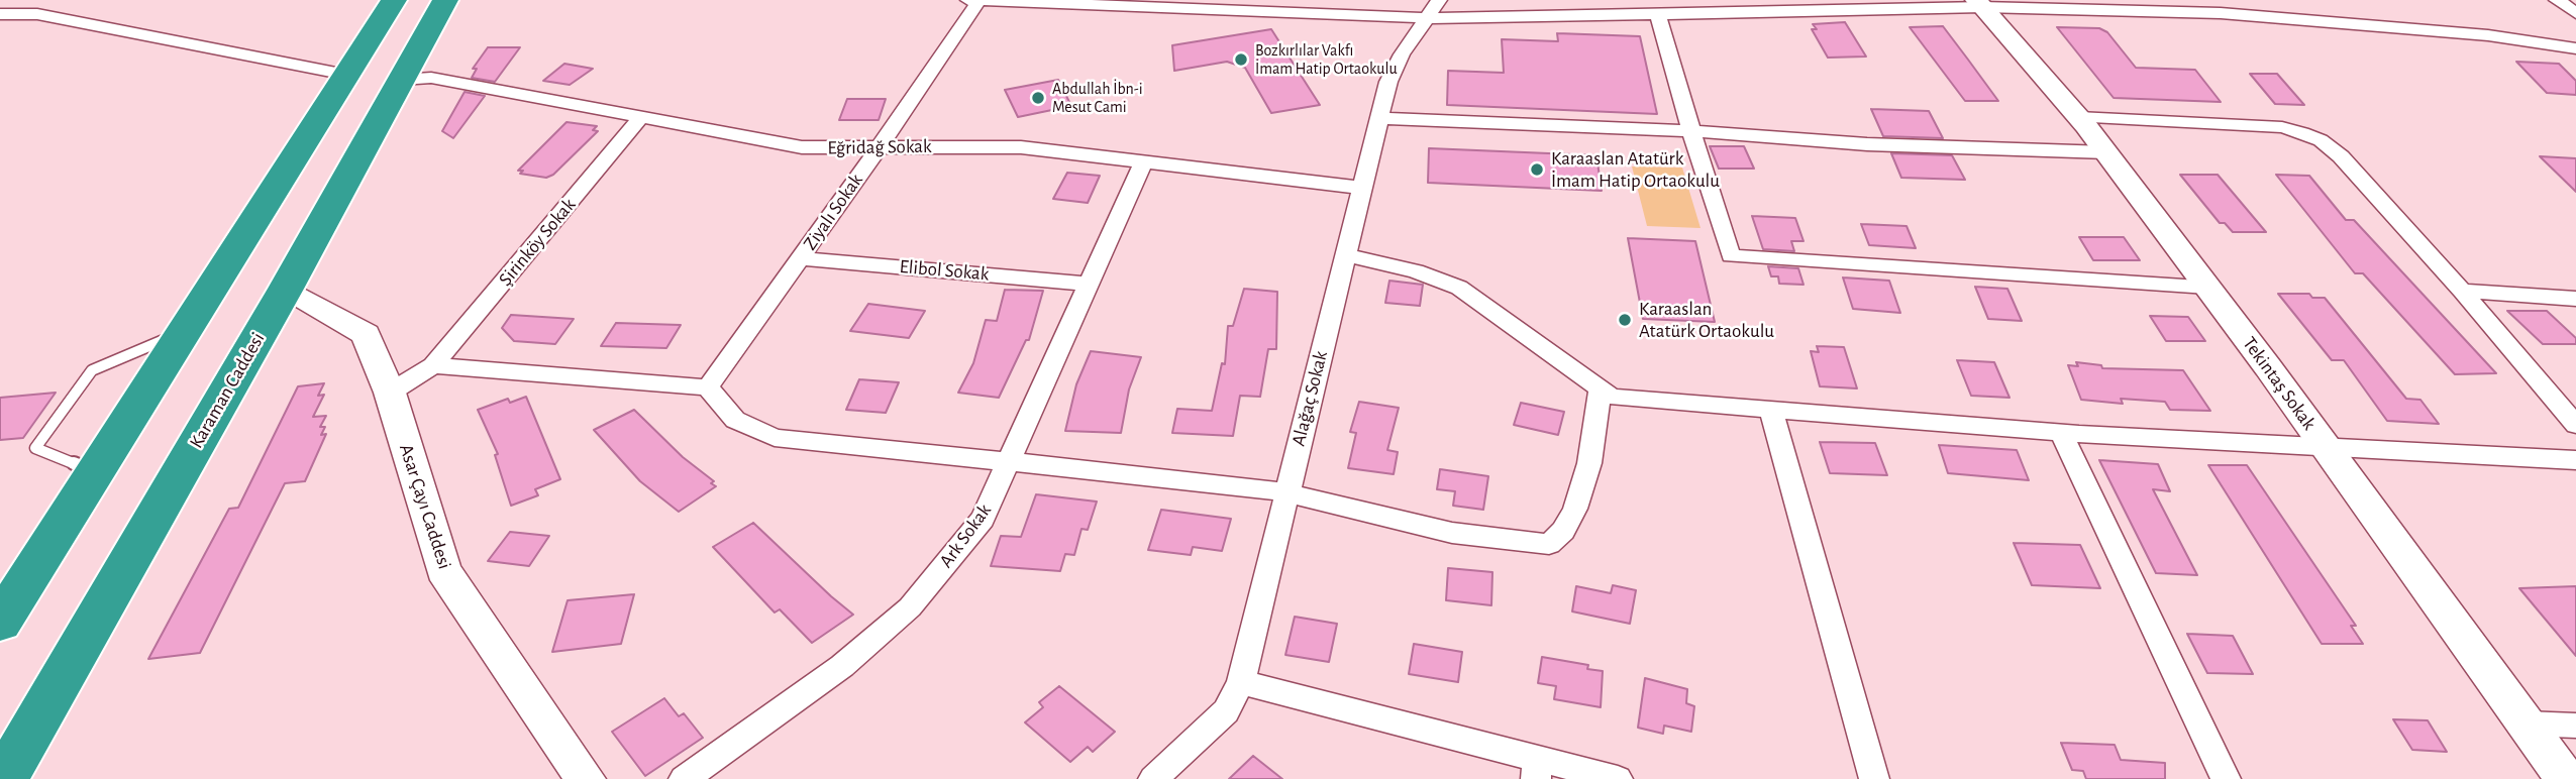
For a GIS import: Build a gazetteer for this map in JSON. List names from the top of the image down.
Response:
{
  "streets": {
    "highway": ["Karaman Caddesi"],
    "street": [
      "Eğridağ Sokak",
      "Ziyalı Sokak",
      "Şirinköy Sokak",
      "Elibol Sokak",
      "Tekintaş Sokak",
      "Alağaç Sokak",
      "Asar Çayı Caddesi",
      "Ark Sokak"
    ]
  },
  "crossings": [
    ["Eğridağ Sokak", "Ziyalı Sokak"],
    ["Eğridağ Sokak", "Şirinköy Sokak"],
    ["Eğridağ Sokak", "Karaman Caddesi"],
    ["Eğridağ Sokak", "Alağaç Sokak"],
    ["Eğridağ Sokak", "Ark Sokak"],
    ["Ziyalı Sokak", "Elibol Sokak"],
    ["Şirinköy Sokak", "Asar Çayı Caddesi"],
    ["Elibol Sokak", "Ark Sokak"],
    ["Karaman Caddesi", "Asar Çayı Caddesi"]
  ],
  "places": [
    "Bozkırlılar Vakfı İmam Hatip Ortaokulu",
    "Abdullah İbn-i Mesut Cami",
    "Karaaslan Atatürk İmam Hatip Ortaokulu",
    "Karaaslan Atatürk Ortaokulu"
  ]
}
